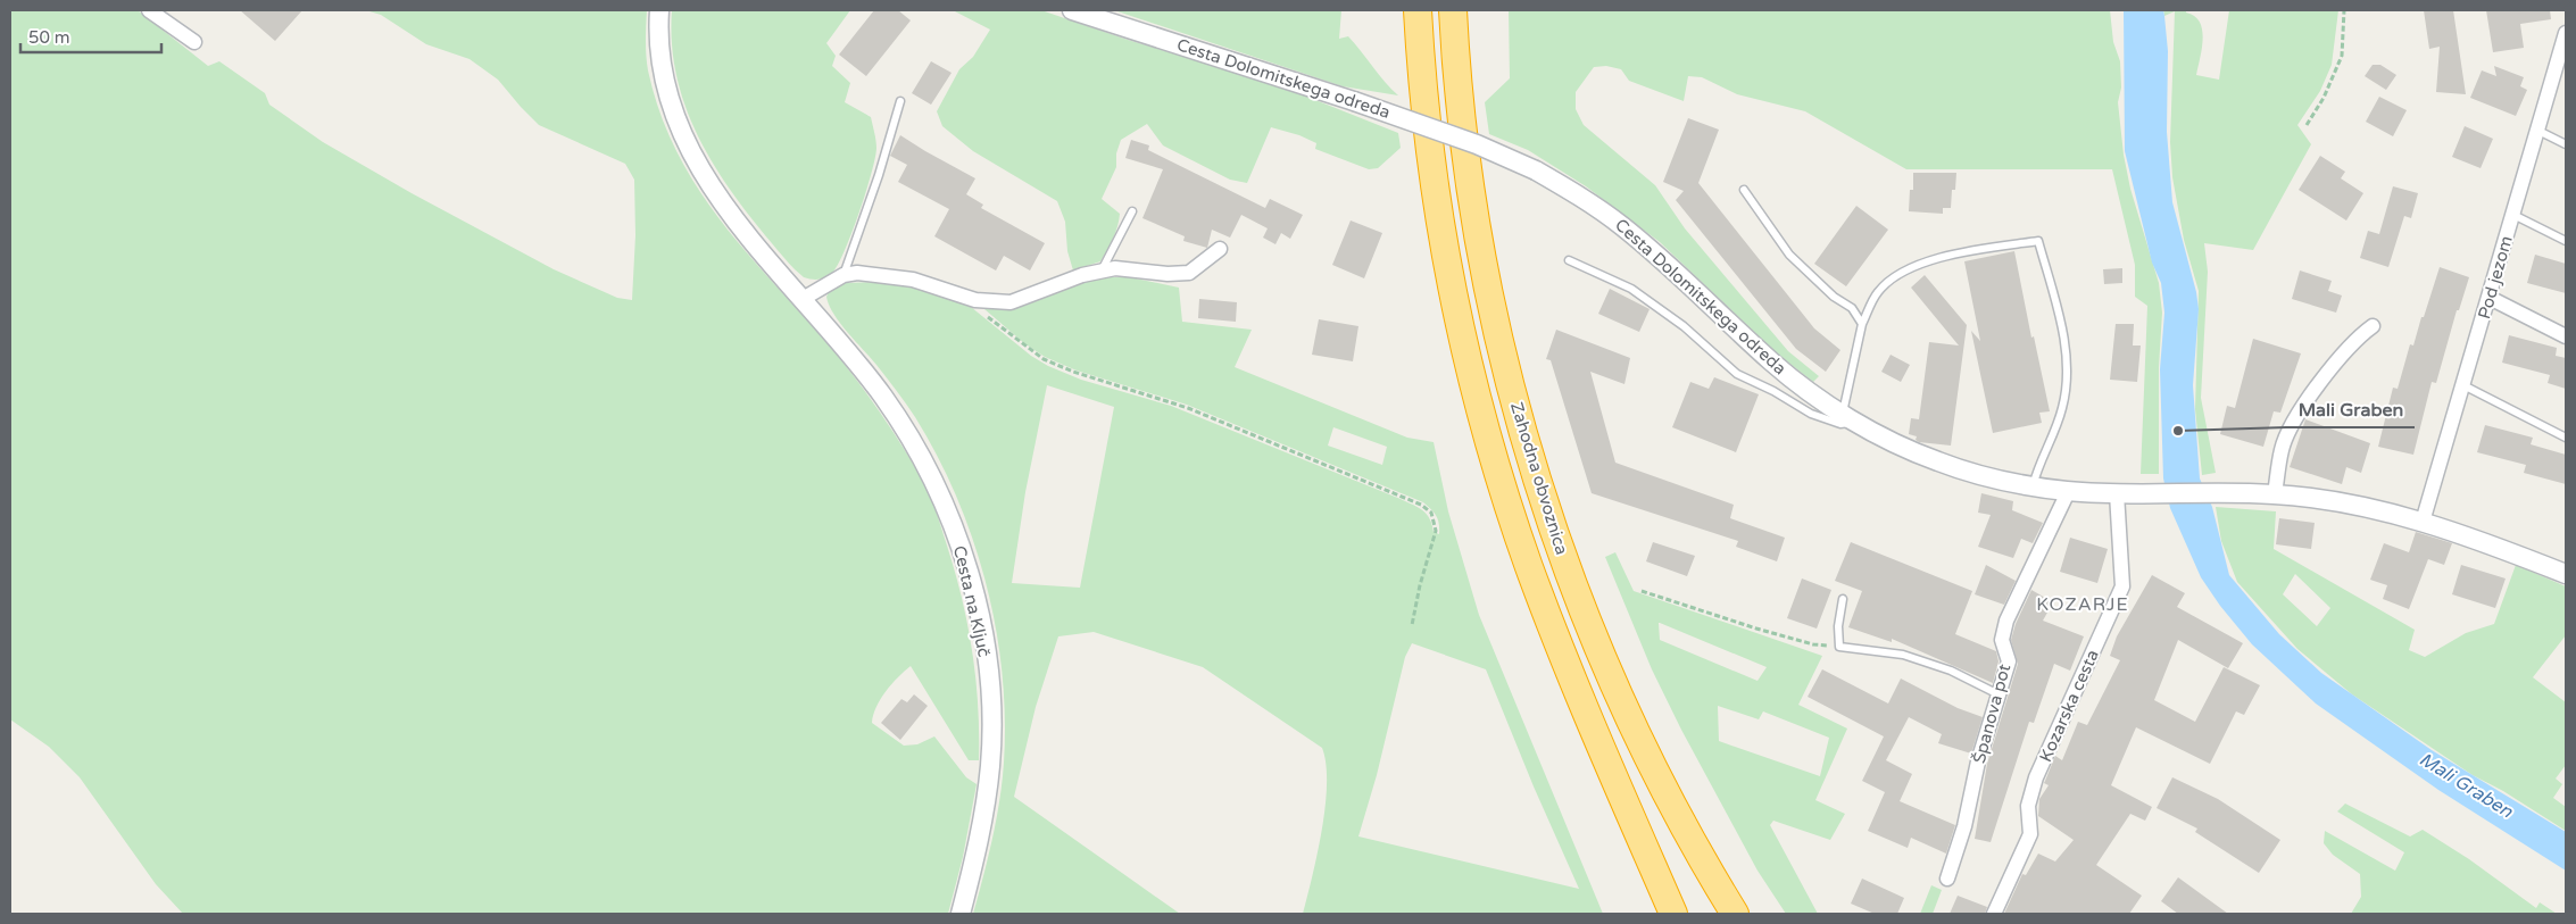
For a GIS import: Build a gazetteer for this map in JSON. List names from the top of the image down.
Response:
{
  "streets": {
    "highway": ["Zahodna obvoznica"],
    "street": [
      "Cesta Dolomitskega odreda",
      "Pod jezom",
      "Cesta na Ključ",
      "Kozarska cesta",
      "Španova pot"
    ]
  },
  "crossings": [
    ["Cesta Dolomitskega odreda", "Pod jezom"],
    ["Cesta Dolomitskega odreda", "Kozarska cesta"],
    ["Cesta Dolomitskega odreda", "Španova pot"]
  ],
  "districts": ["KOZARJE"],
  "water": ["Mali Graben"],
  "places": ["Mali Graben"],
  "scale_bar": "50 m"
}
